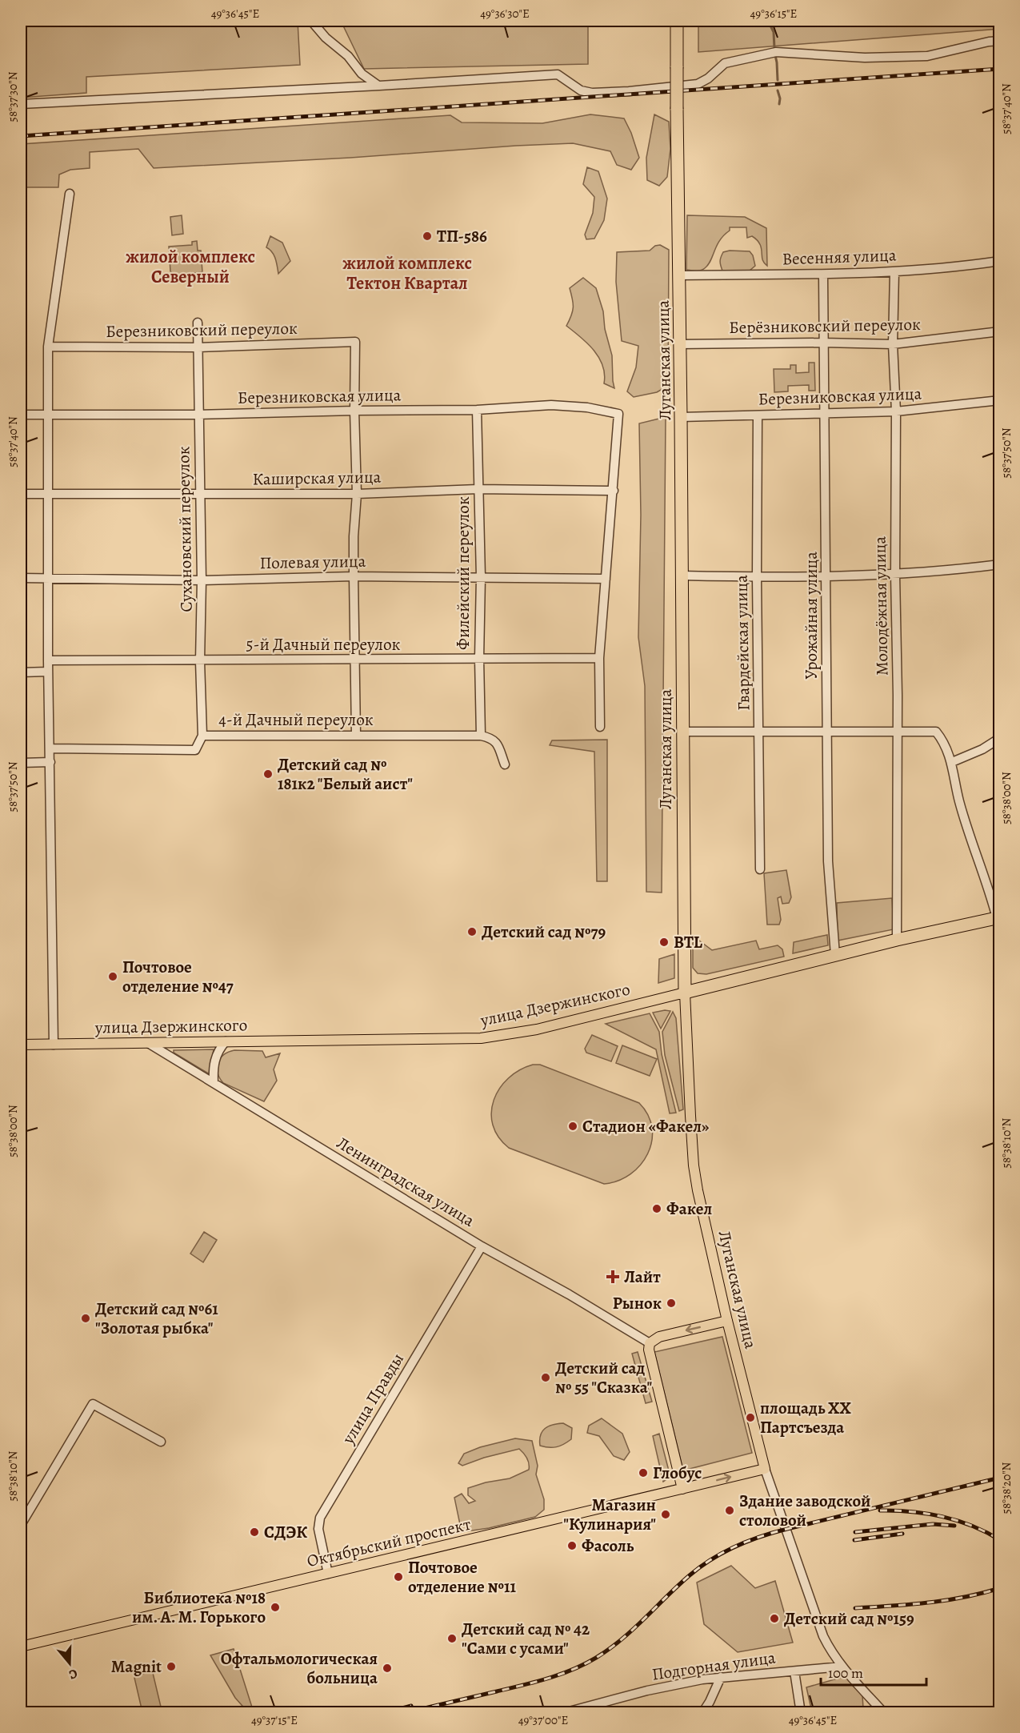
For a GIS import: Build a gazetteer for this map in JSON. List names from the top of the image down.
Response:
{
  "streets": {
    "highway": ["Луганская улица", "улица Дзержинского"],
    "main road": ["Октябрьский проспект"],
    "street": [
      "Весенняя улица",
      "Берёзниковский переулок",
      "Березниковский переулок",
      "Березниковская улица",
      "Каширская улица",
      "Сухановский переулок",
      "Полевая улица",
      "Филейский переулок",
      "Молодёжная улица",
      "Урожайная улица",
      "Гвардейская улица",
      "5-й Дачный переулок",
      "4-й Дачный переулок",
      "Ленинградская улица",
      "улица Правды",
      "Подгорная улица"
    ]
  },
  "crossings": [
    ["Весенняя улица", "Луганская улица"],
    ["Весенняя улица", "Молодёжная улица"],
    ["Весенняя улица", "Урожайная улица"],
    ["Берёзниковский переулок", "Луганская улица"],
    ["Берёзниковский переулок", "Молодёжная улица"],
    ["Берёзниковский переулок", "Урожайная улица"],
    ["Березниковский переулок", "Березниковская улица"],
    ["Березниковский переулок", "Сухановский переулок"],
    ["Луганская улица", "Березниковская улица"],
    ["Луганская улица", "улица Дзержинского"],
    ["Луганская улица", "Октябрьский проспект"],
    ["Березниковская улица", "Каширская улица"],
    ["Березниковская улица", "Сухановский переулок"],
    ["Березниковская улица", "Филейский переулок"],
    ["Березниковская улица", "Молодёжная улица"],
    ["Березниковская улица", "Урожайная улица"],
    ["Березниковская улица", "Гвардейская улица"],
    ["Каширская улица", "Сухановский переулок"],
    ["Каширская улица", "Филейский переулок"],
    ["Сухановский переулок", "Полевая улица"],
    ["Сухановский переулок", "5-й Дачный переулок"],
    ["Сухановский переулок", "4-й Дачный переулок"],
    ["Полевая улица", "Филейский переулок"],
    ["Филейский переулок", "5-й Дачный переулок"],
    ["Филейский переулок", "4-й Дачный переулок"],
    ["Молодёжная улица", "улица Дзержинского"],
    ["Урожайная улица", "улица Дзержинского"],
    ["улица Дзержинского", "Ленинградская улица"],
    ["Ленинградская улица", "улица Правды"],
    ["улица Правды", "Октябрьский проспект"]
  ],
  "districts": ["жилой комплекс Северный", "жилой комплекс Тектон Квартал"],
  "places": {
    "other": [
      "ТП-586",
      "Детский сад № 181к2 \"Белый аист\"",
      "Детский сад №79",
      "BTL",
      "Почтовое отделение №47",
      "Стадион «Факел»",
      "Факел",
      "Рынок",
      "Детский сад №61 \"Золотая рыбка\"",
      "Детский сад № 55 \"Сказка\"",
      "площадь XX Партсъезда",
      "Глобус",
      "Здание заводской столовой",
      "Магазин \"Кулинария\"",
      "СДЭК",
      "Фасоль",
      "Почтовое отделение №11",
      "Библиотека №18 им. А. М. Горького",
      "Детский сад №159",
      "Детский сад № 42 \"Сами с усами\"",
      "Magnit",
      "Офтальмологическая больница"
    ],
    "health": ["Лайт"]
  },
  "scale_bar": "100 m",
  "north": "bottom",
  "coordinates": [
    "49°36'45\"E",
    "49°36'30\"E",
    "49°36'15\"E",
    "58°37'30\"N",
    "58°37'40\"N",
    "58°37'50\"N",
    "58°38'00\"N",
    "58°38'10\"N",
    "58°38'20\"N",
    "49°37'15\"E",
    "49°37'00\"E"
  ]
}
